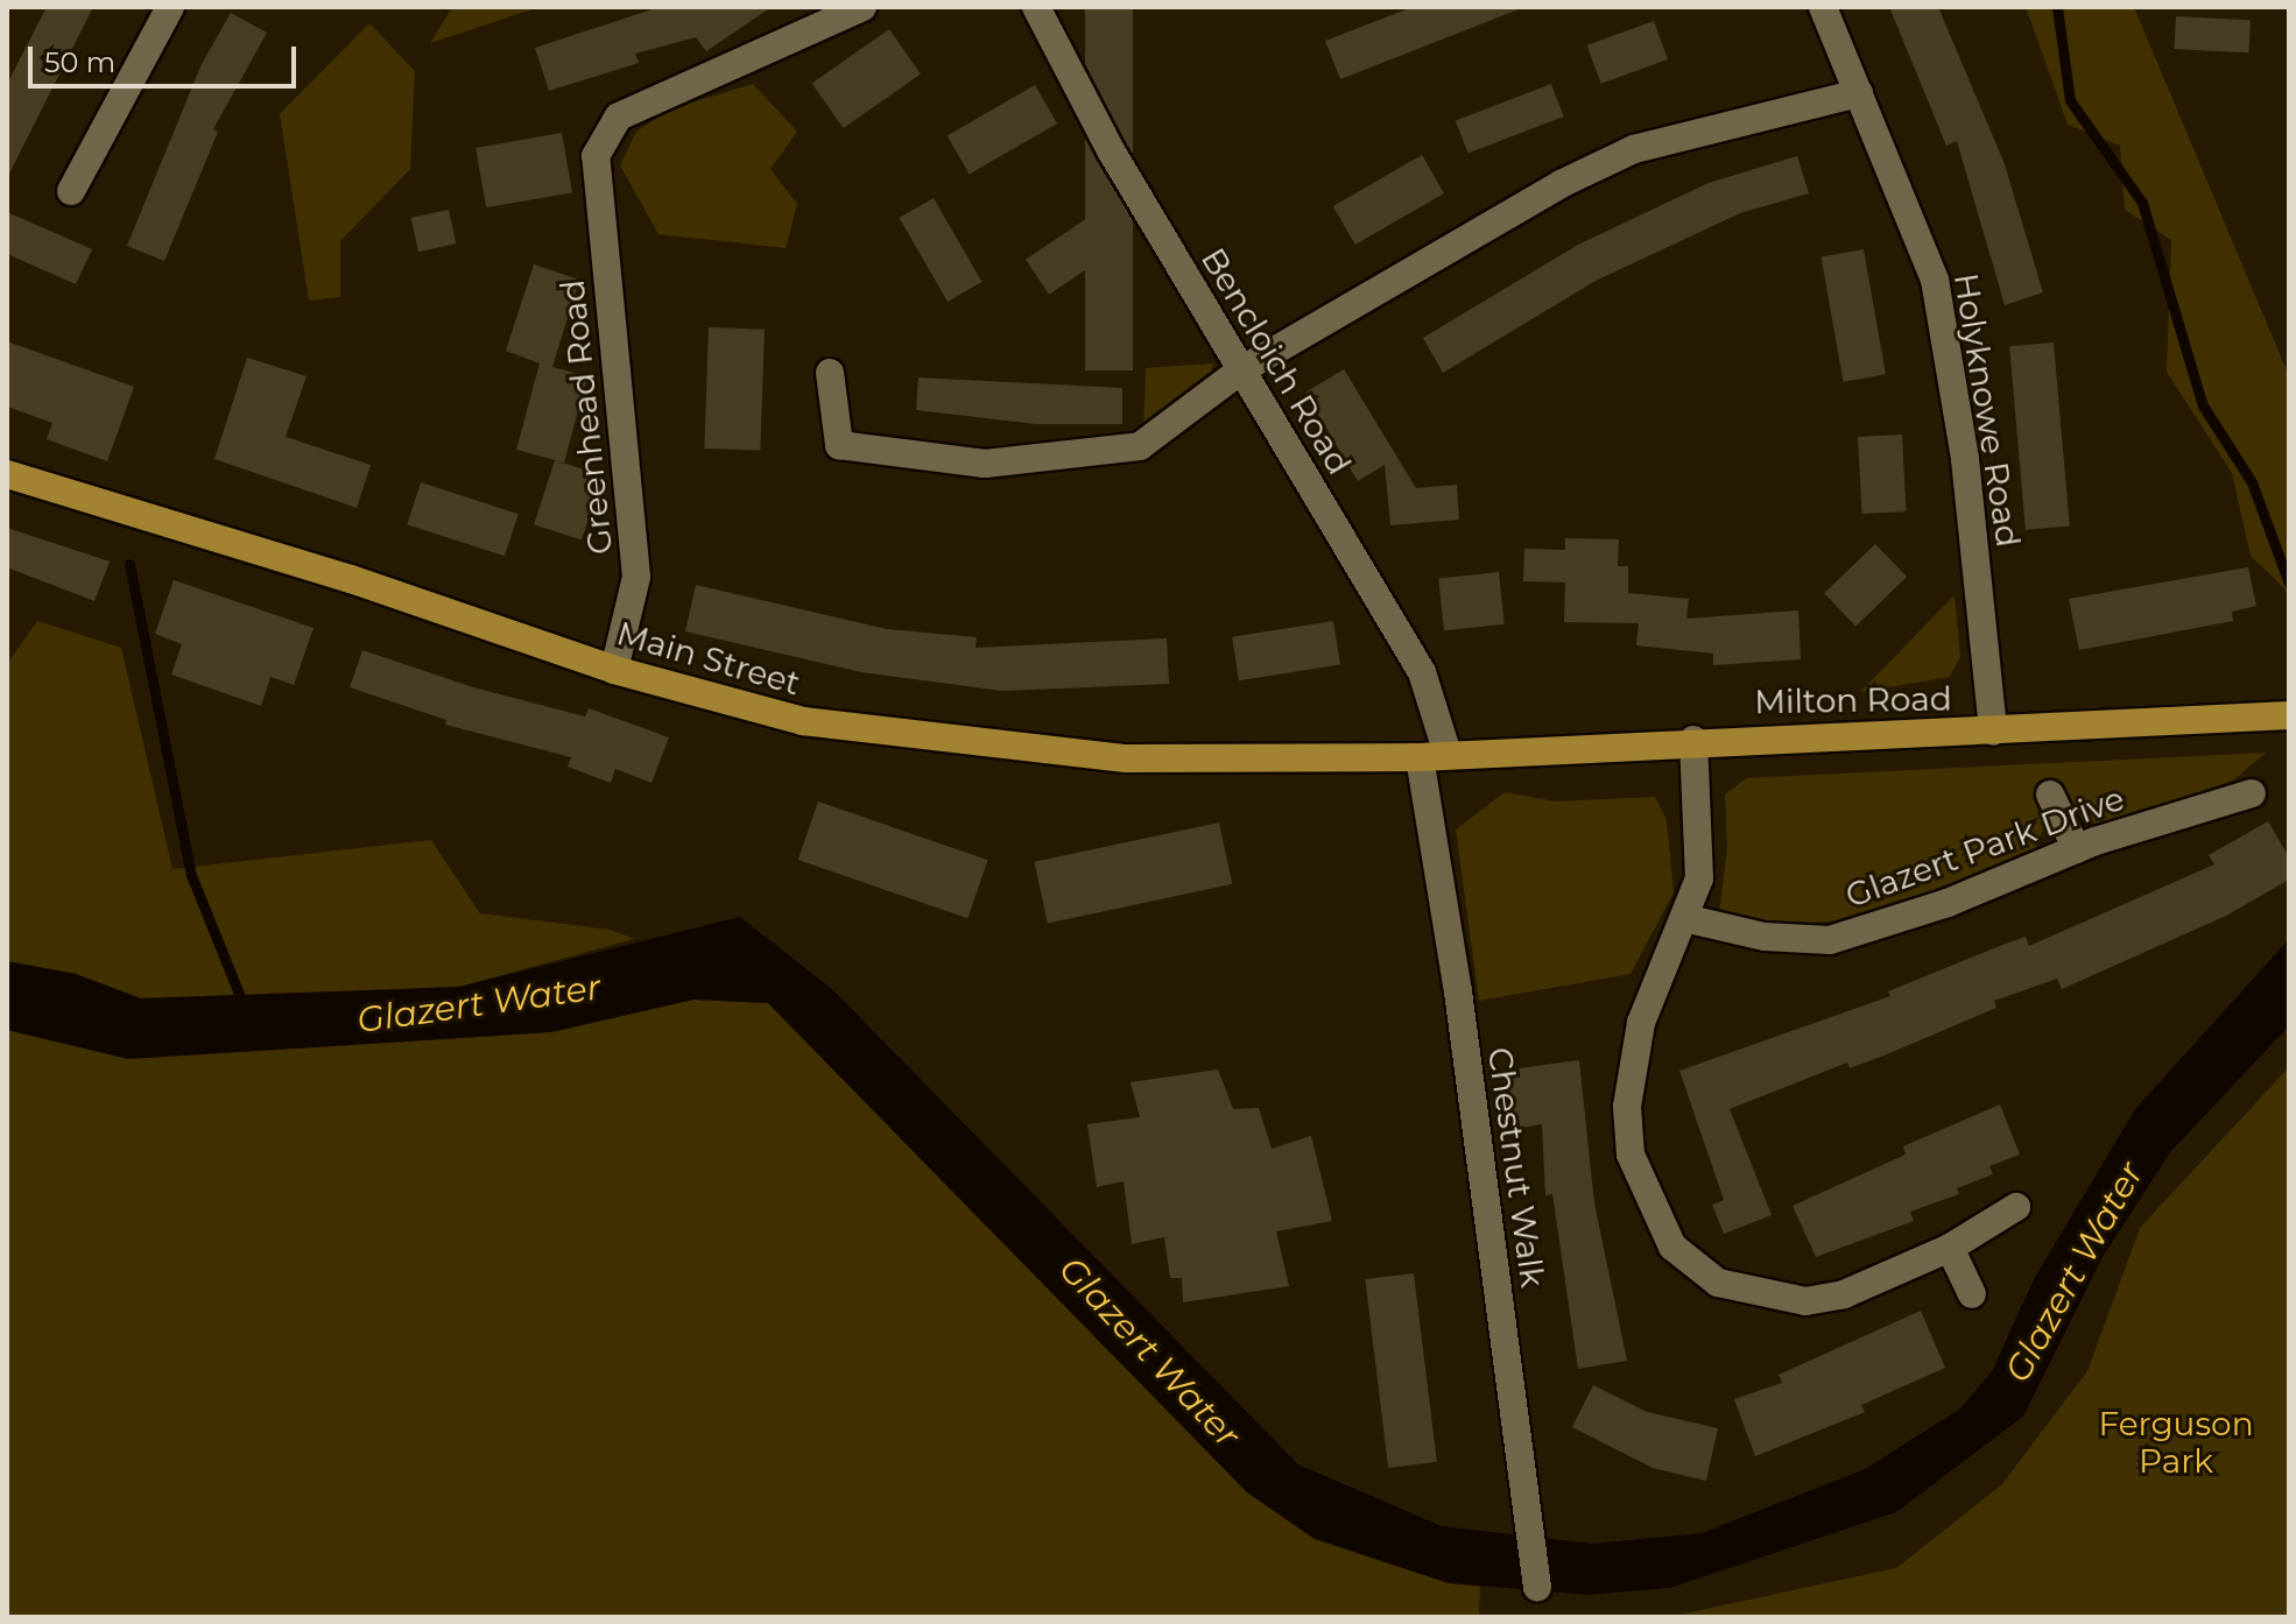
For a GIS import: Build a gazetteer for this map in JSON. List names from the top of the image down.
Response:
{
  "streets": {
    "main road": ["Main Street", "Milton Road"],
    "street": [
      "Bencloich Road",
      "Holyknowe Road",
      "Greenhead Road",
      "Glazert Park Drive",
      "Chestnut Walk"
    ]
  },
  "crossings": [
    ["Bencloich Road", "Milton Road"],
    ["Holyknowe Road", "Milton Road"],
    ["Greenhead Road", "Main Street"],
    ["Main Street", "Milton Road"],
    ["Main Street", "Chestnut Walk"],
    ["Milton Road", "Chestnut Walk"]
  ],
  "water": ["Glazert Water"],
  "parks": ["Ferguson Park"],
  "scale_bar": "50 m"
}
